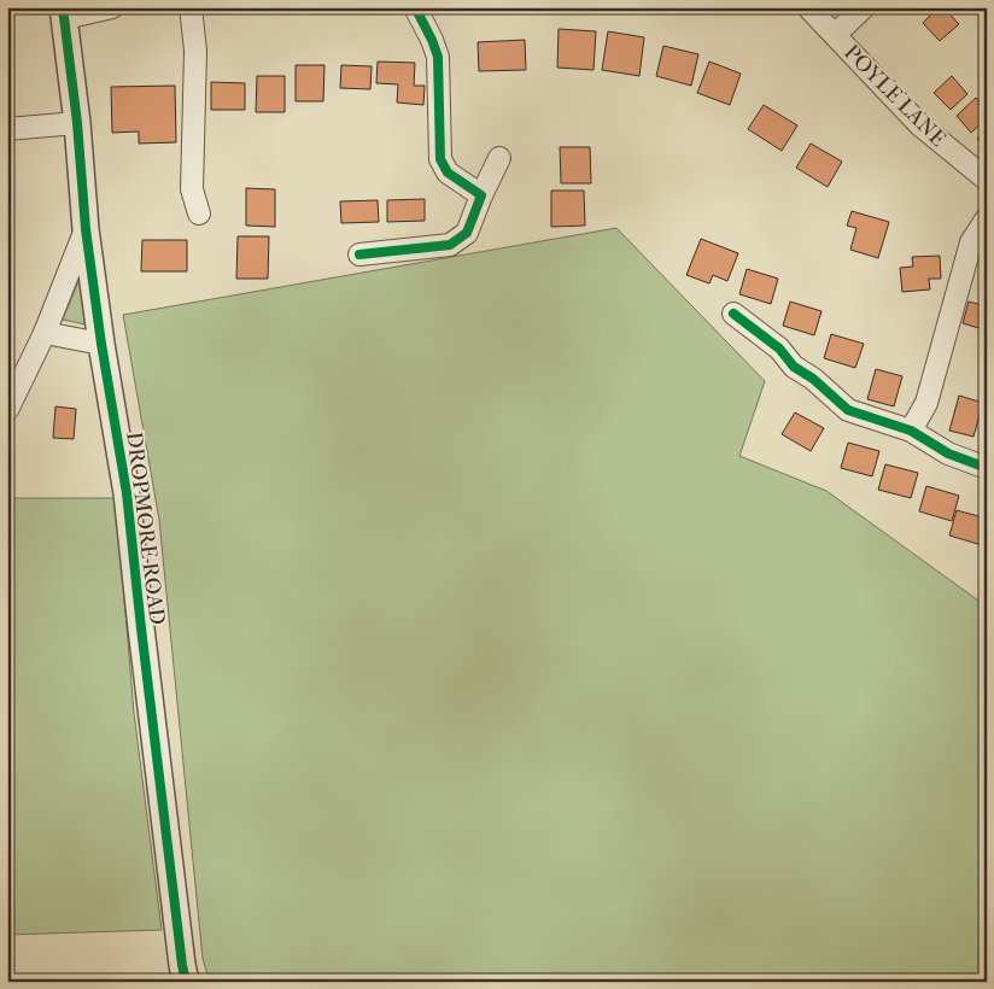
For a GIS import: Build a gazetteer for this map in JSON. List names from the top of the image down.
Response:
{
  "streets": {
    "street": ["POYLE LANE", "DROPMORE ROAD"]
  }
}
